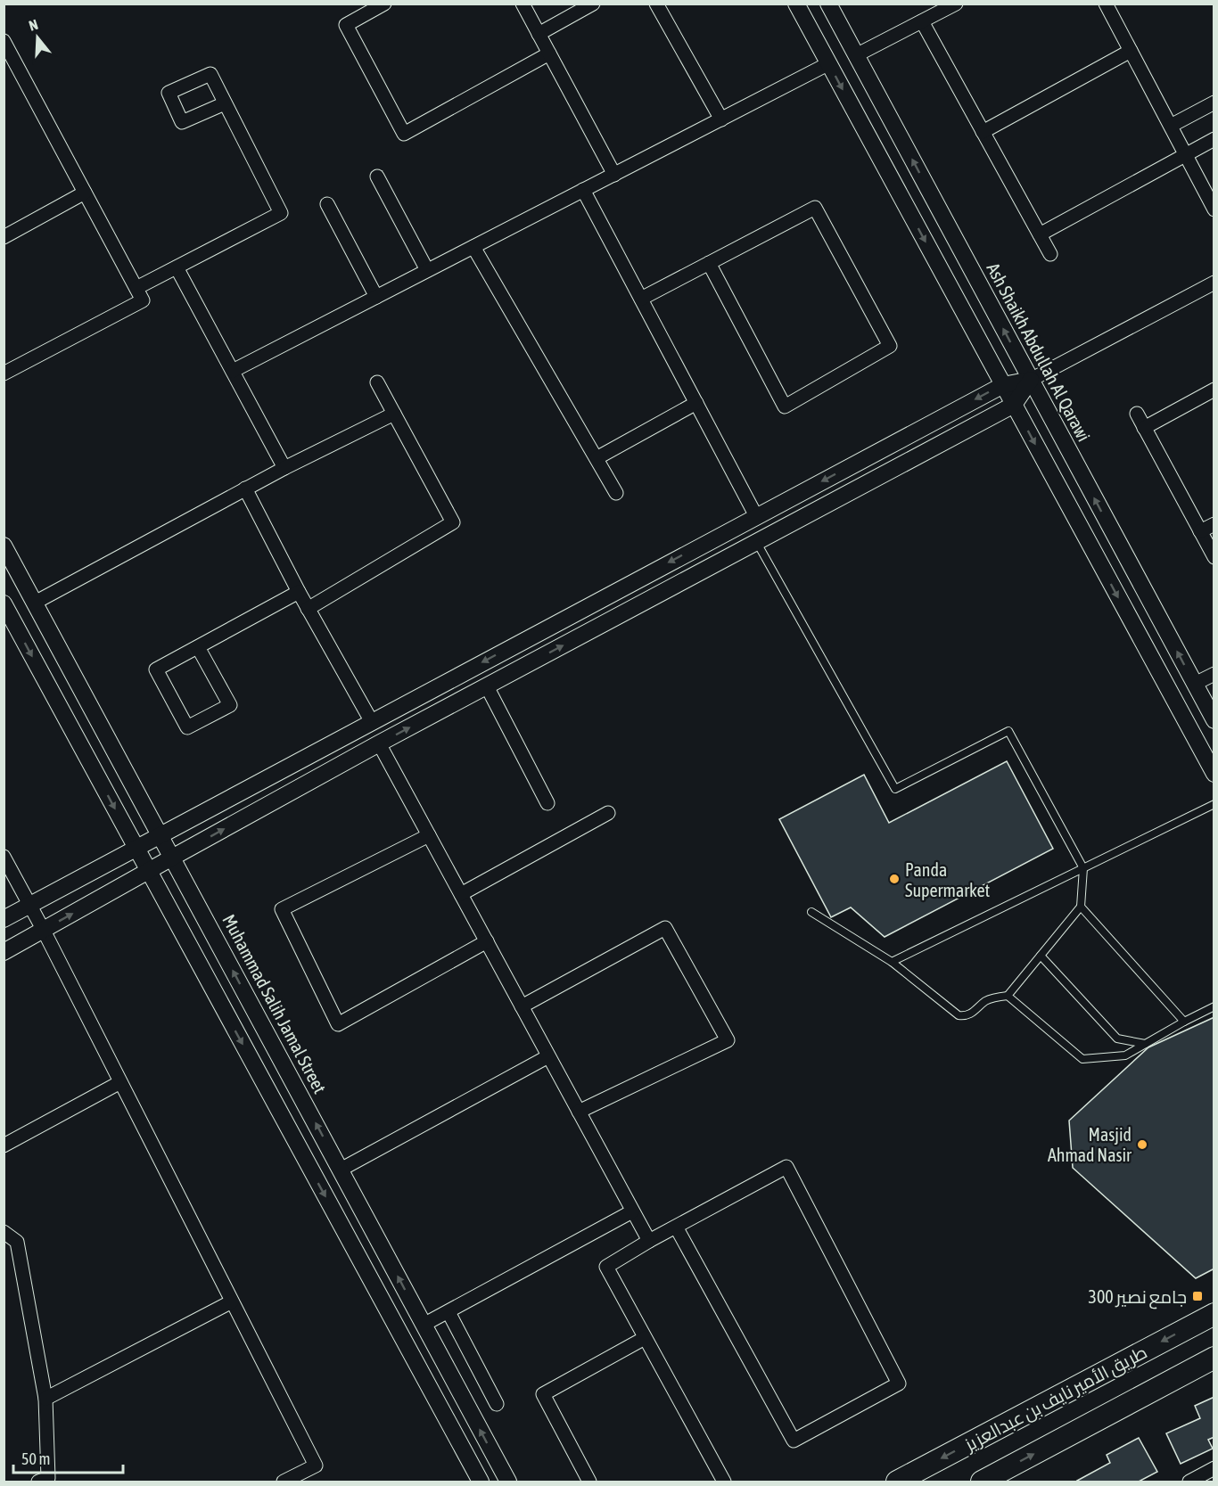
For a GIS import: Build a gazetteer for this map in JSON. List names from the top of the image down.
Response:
{
  "streets": {
    "main road": ["طريق الأمير نايف بن عبدالعزيز"],
    "street": ["Ash Shaikh Abdullah Al Qarawi", "Muhammad Salih Jamal Street"]
  },
  "places": {
    "other": ["Panda Supermarket", "Masjid Ahmad Nasir"],
    "transit": ["جامع نصير 300"]
  },
  "scale_bar": "50 m",
  "north": "top"
}
